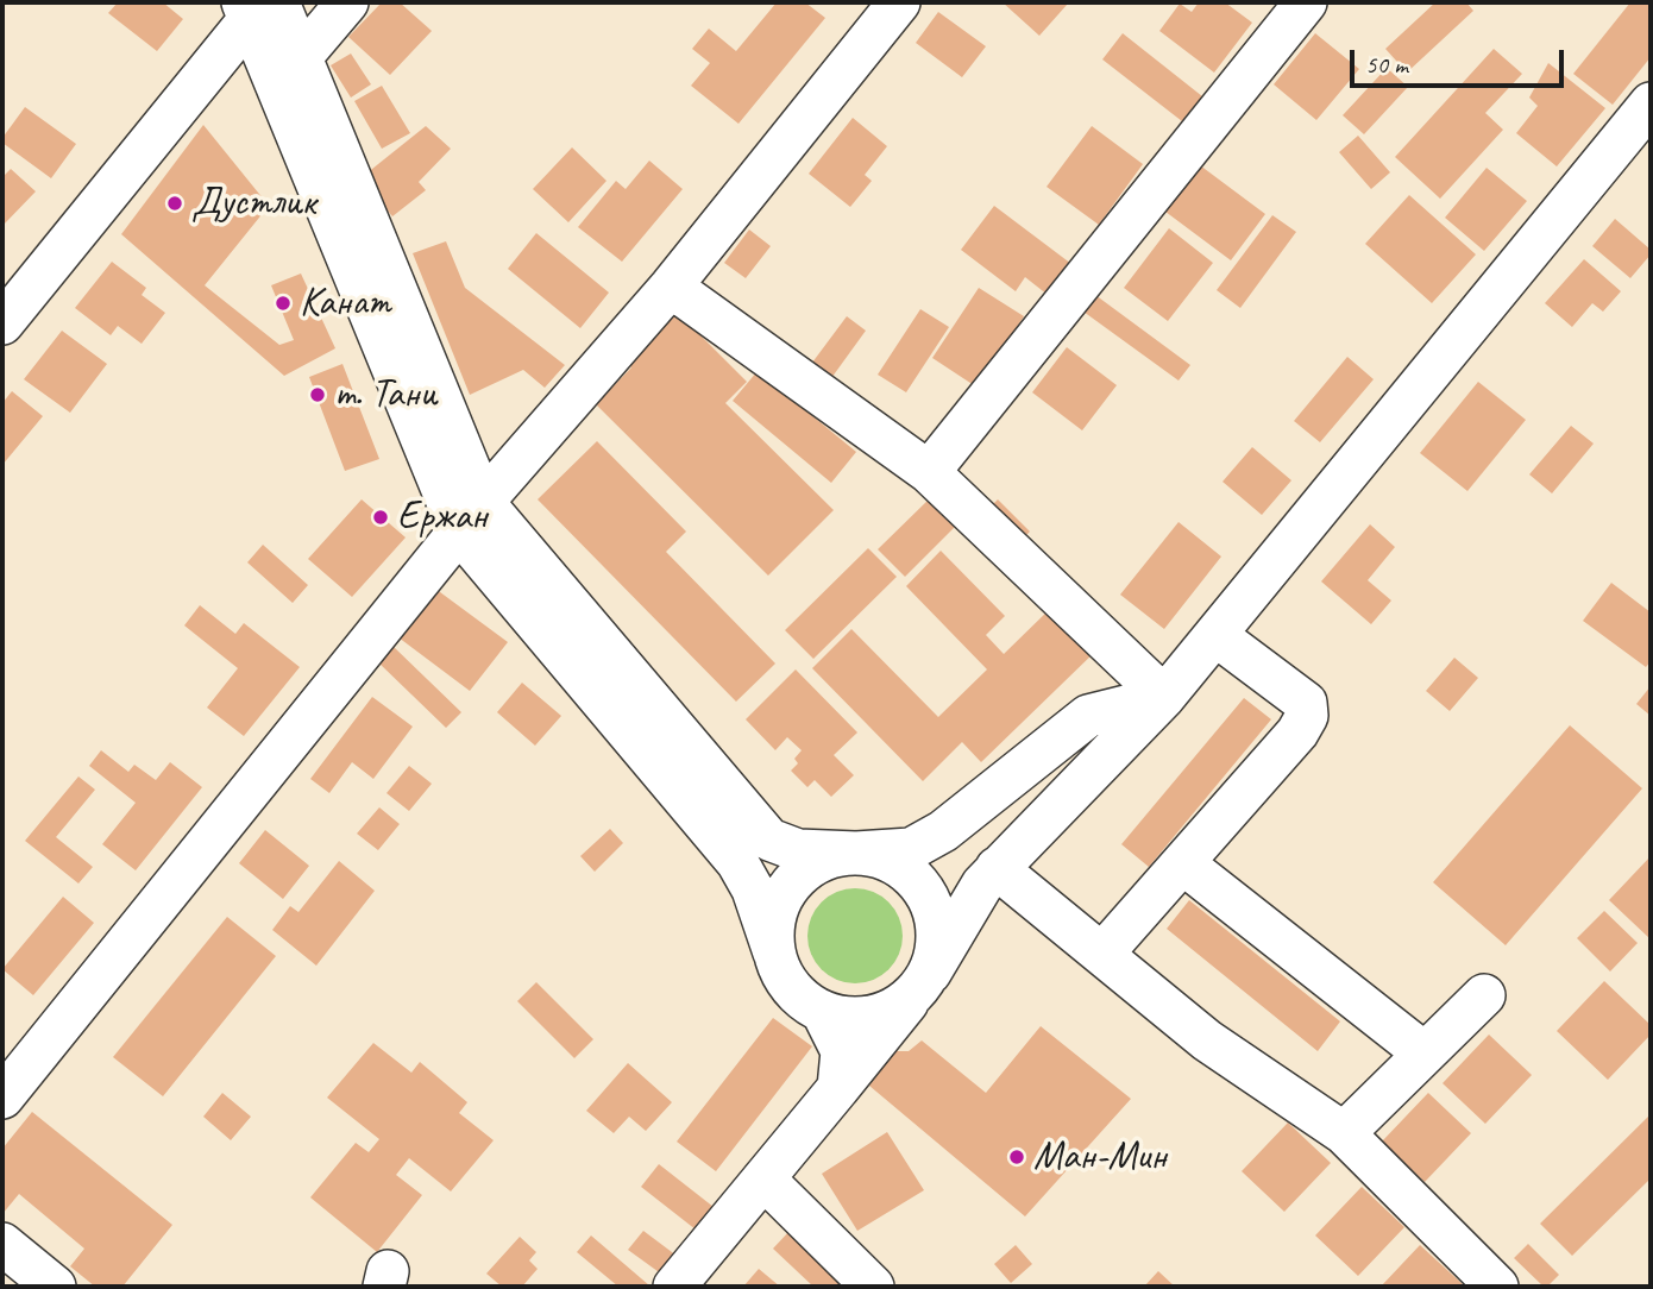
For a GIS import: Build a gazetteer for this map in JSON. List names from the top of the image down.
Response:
{
  "places": [
    "Дустлик",
    "Канат",
    "т. Тани",
    "Ержан",
    "Ман-Мин"
  ],
  "scale_bar": "50 m"
}
